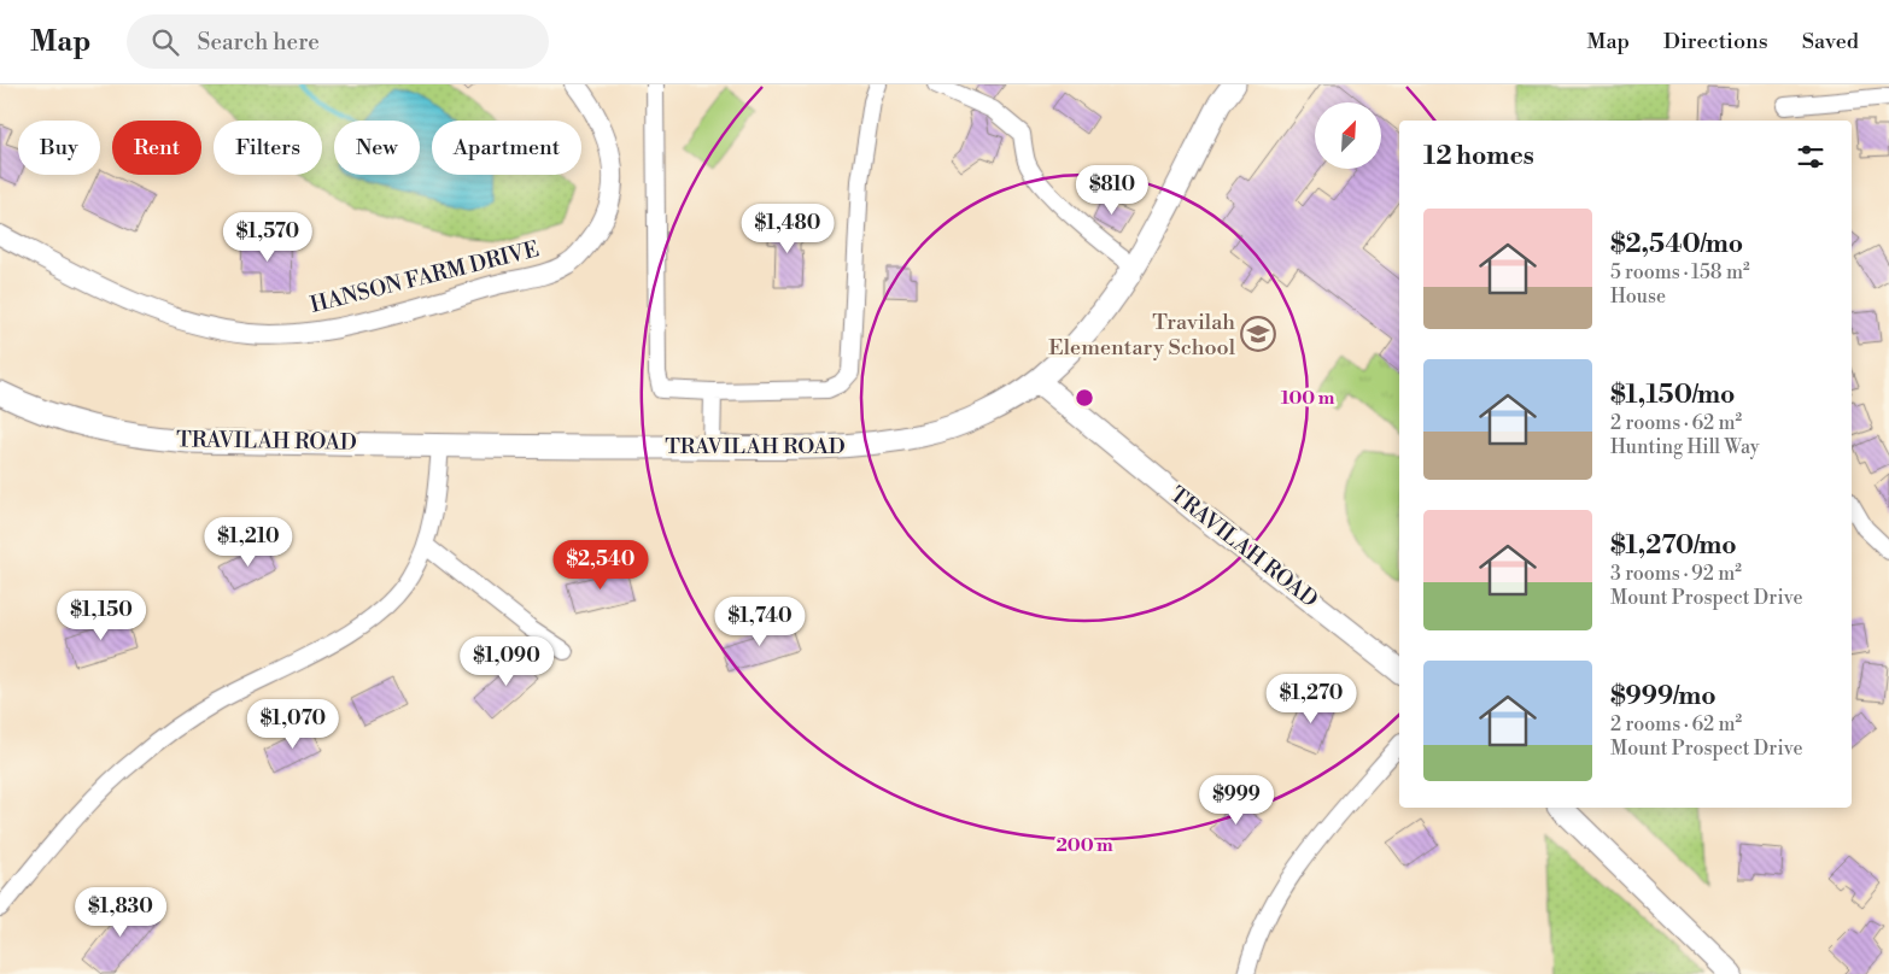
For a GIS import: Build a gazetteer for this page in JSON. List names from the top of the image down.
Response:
{
  "streets": {
    "main road": ["TRAVILAH ROAD"],
    "street": ["HANSON FARM DRIVE"]
  },
  "places": {
    "school or university": ["Travilah Elementary School"]
  },
  "north": "top right",
  "page": {
    "header": "Map",
    "search": "Search here",
    "nav": ["Map", "Directions", "Saved"],
    "chip": [
      "Buy",
      "Rent",
      "Filters",
      "New",
      "Apartment"
    ],
    "heading": "12 homes",
    "price": [
      "$810",
      "$1,480",
      "$1,570",
      "$1,210",
      "$2,540",
      "$1,150",
      "$1,740",
      "$1,090",
      "$1,270",
      "$1,070",
      "$999",
      "$1,830"
    ],
    "list": [
      {
        "name": "$2,540/mo",
        "note": "5 rooms · 158 m² · House"
      },
      {
        "name": "$1,150/mo",
        "note": "2 rooms · 62 m² · Hunting Hill Way"
      },
      {
        "name": "$1,270/mo",
        "note": "3 rooms · 92 m² · Mount Prospect Drive"
      },
      {
        "name": "$999/mo",
        "note": "2 rooms · 62 m² · Mount Prospect Drive"
      }
    ]
  },
  "rings": ["100 m", "200 m"]
}
